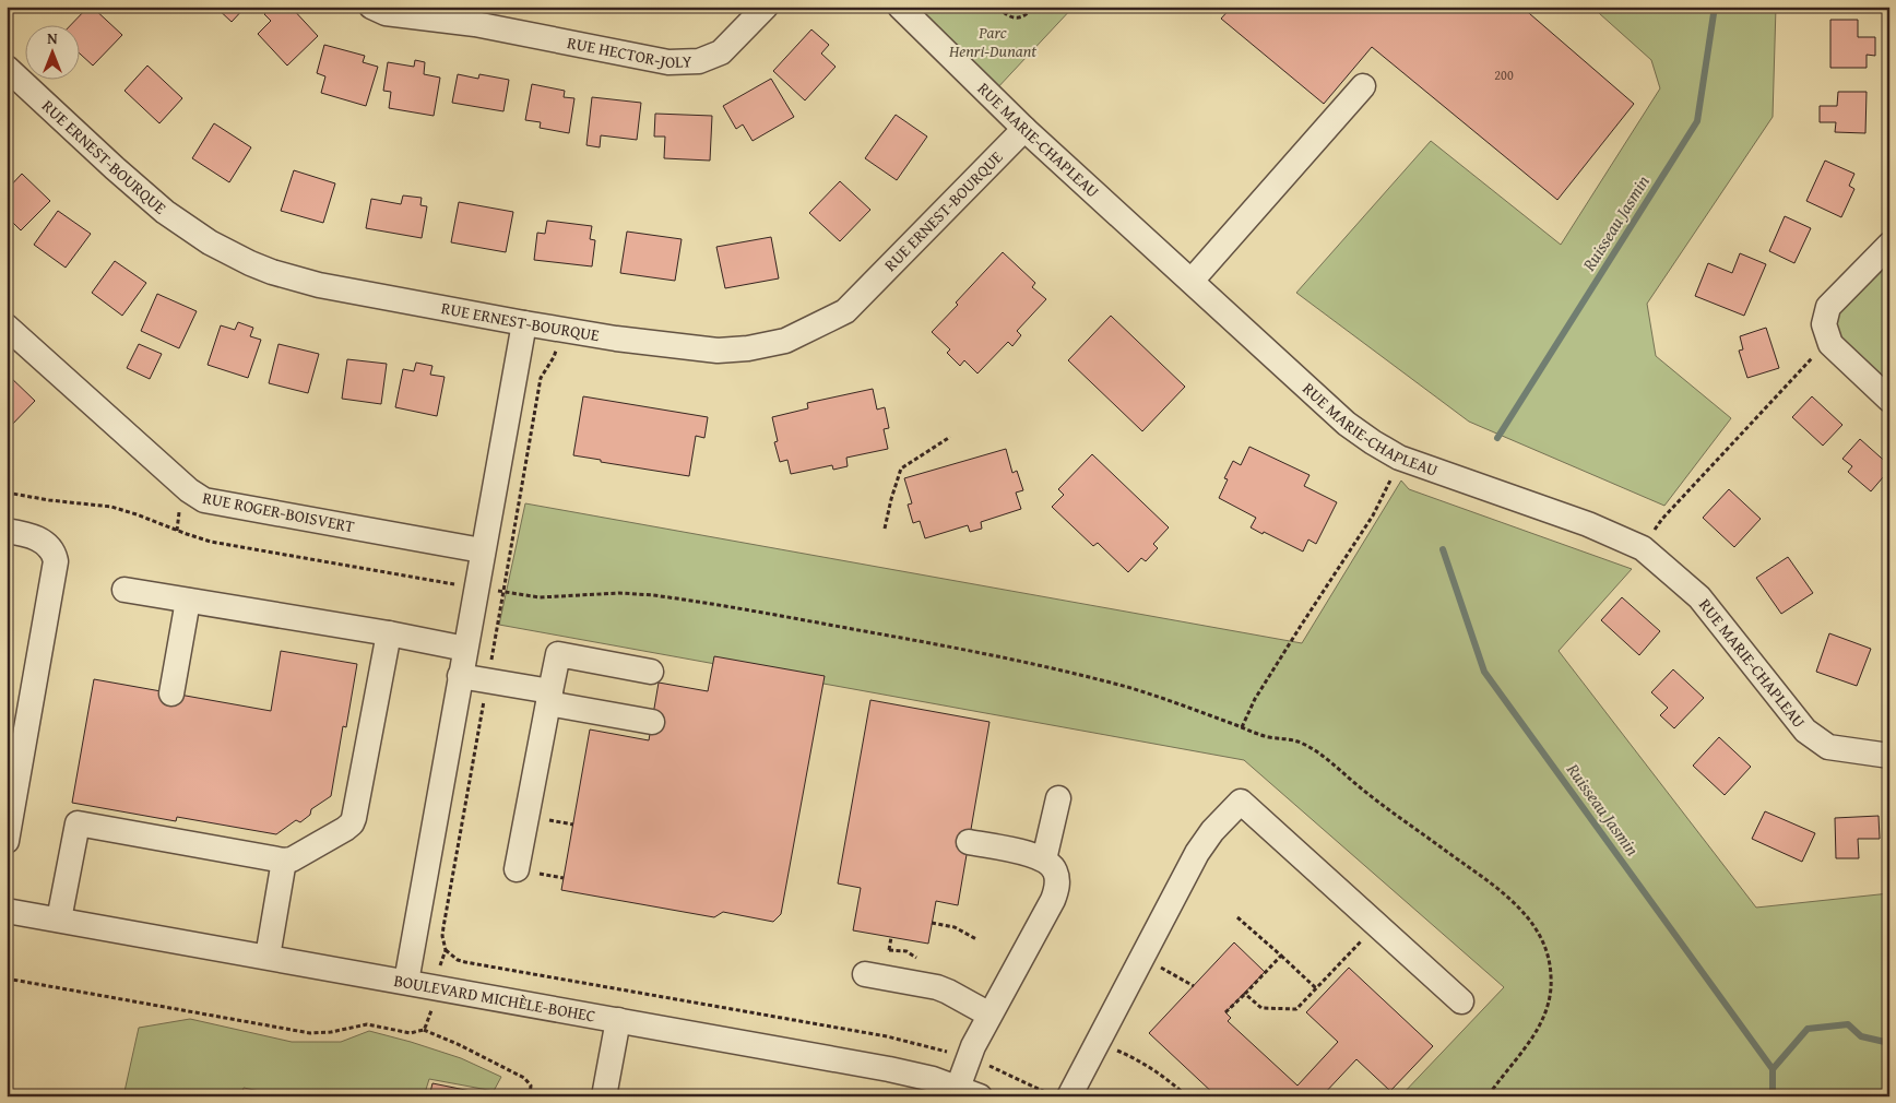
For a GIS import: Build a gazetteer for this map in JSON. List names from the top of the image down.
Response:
{
  "streets": {
    "street": [
      "RUE HECTOR-JOLY",
      "RUE MARIE-CHAPLEAU",
      "RUE ERNEST-BOURQUE",
      "RUE ROGER-BOISVERT",
      "BOULEVARD MICHÈLE-BOHEC"
    ]
  },
  "crossings": [
    ["RUE MARIE-CHAPLEAU", "RUE ERNEST-BOURQUE"]
  ],
  "water": ["Ruisseau Jasmin"],
  "parks": ["Parc Henri-Dunant"],
  "house_numbers": ["200"],
  "north": "top"
}
